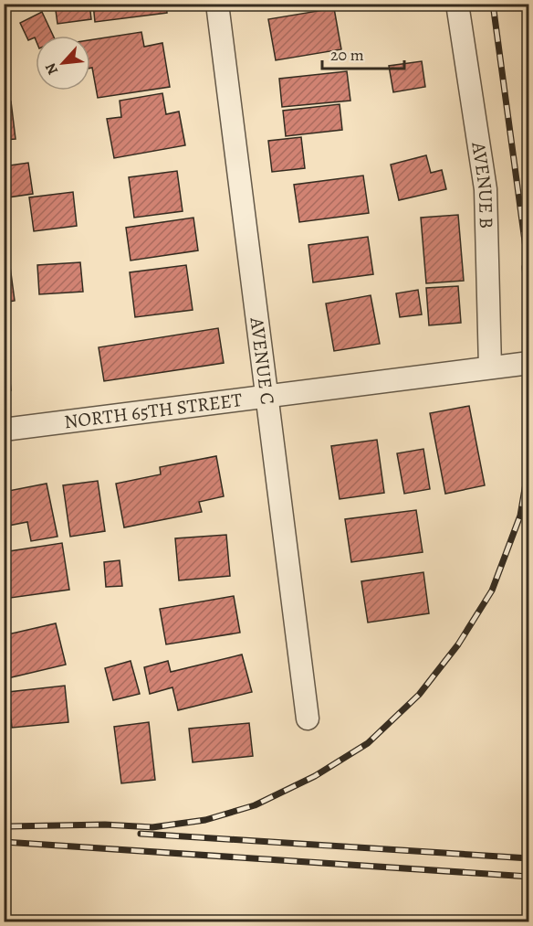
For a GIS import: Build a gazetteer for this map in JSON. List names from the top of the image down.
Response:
{
  "streets": {
    "street": ["AVENUE B", "AVENUE C", "NORTH 65TH STREET"]
  },
  "crossings": [
    ["AVENUE B", "NORTH 65TH STREET"],
    ["AVENUE C", "NORTH 65TH STREET"]
  ],
  "scale_bar": "20 m",
  "north": "bottom left"
}
